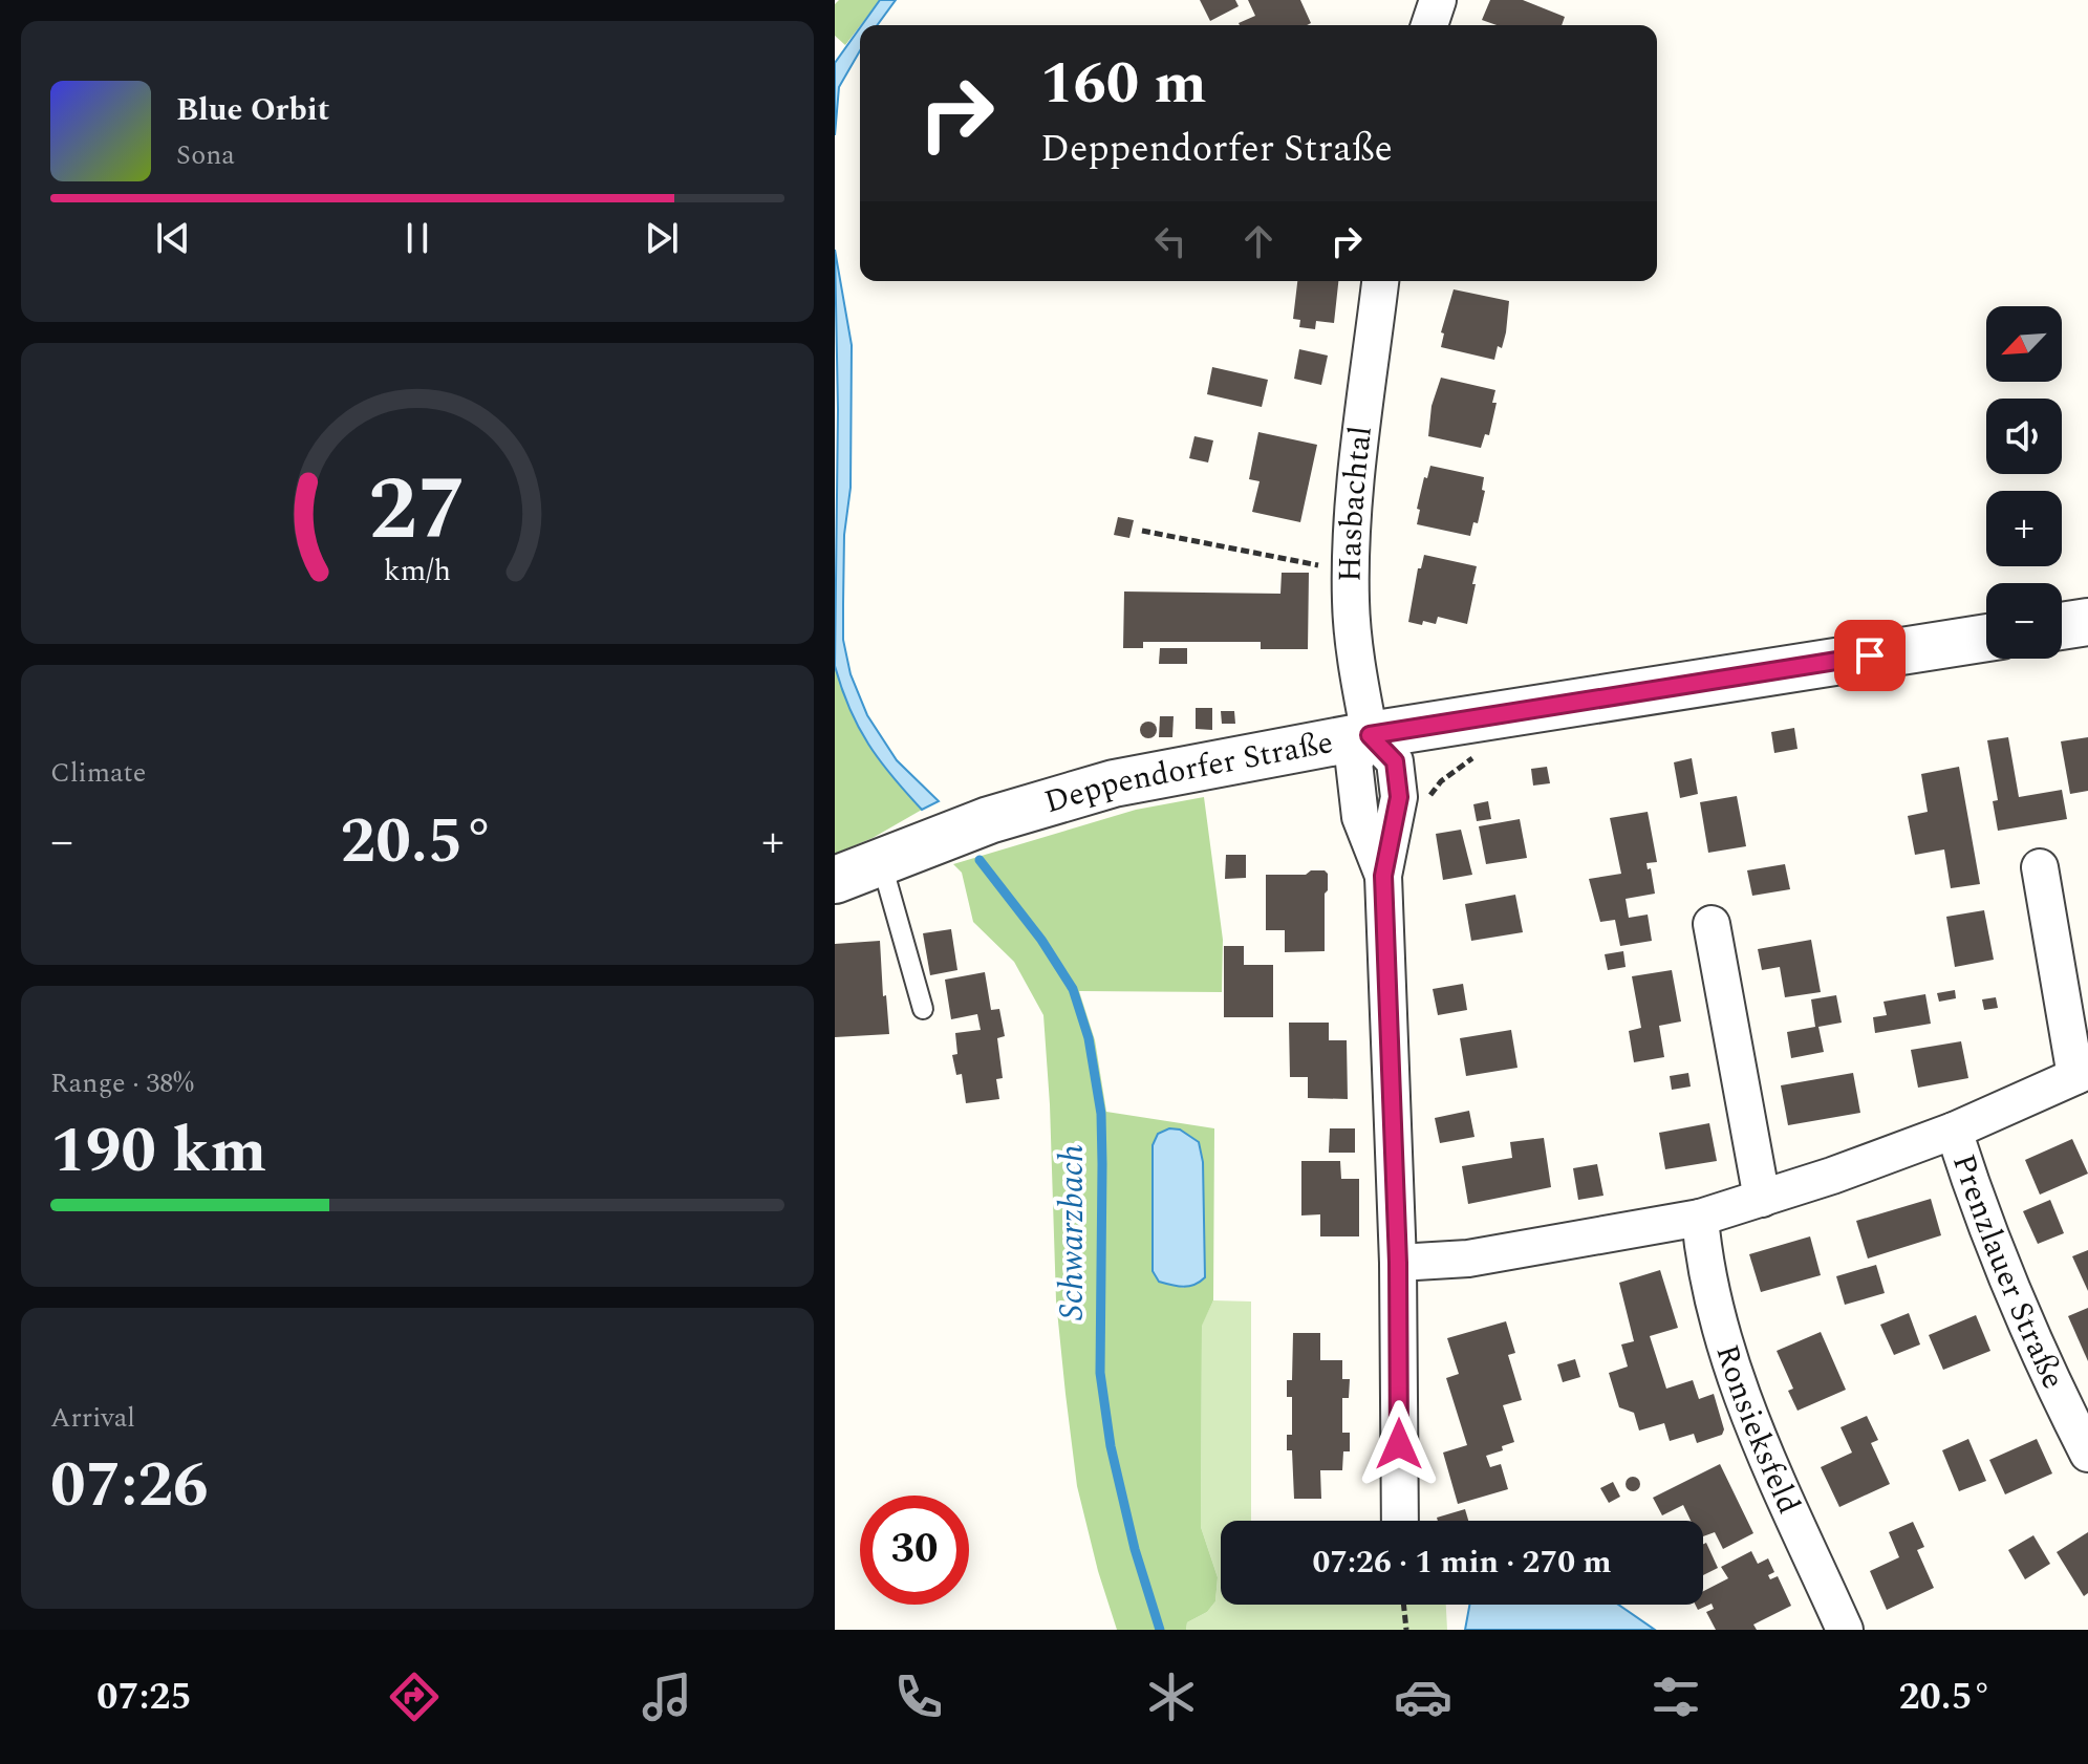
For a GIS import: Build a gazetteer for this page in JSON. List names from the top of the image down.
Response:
{
  "streets": {
    "street": [
      "Hasbachtal",
      "Deppendorfer Straße",
      "Prenzlauer Straße",
      "Ronsieksfeld"
    ]
  },
  "crossings": [
    ["Hasbachtal", "Deppendorfer Straße"]
  ],
  "water": ["Schwarzbach"],
  "north": "bottom left",
  "page": {
    "turn": ["160 m", "Deppendorfer Straße"],
    "song": ["Blue Orbit", "Sona"],
    "map_buttons": ["+", "−"],
    "tile": [
      "Climate",
      ["Range · 38%", "190 km"],
      ["Arrival", "07:26"]
    ],
    "heat": ["−", "20.5°", "+"],
    "limit": "30",
    "trip": "07:26 · 1 min · 270 m",
    "tabs": ["07:25", "20.5°"],
    "gauge": ["27", "km/h"]
  }
}
